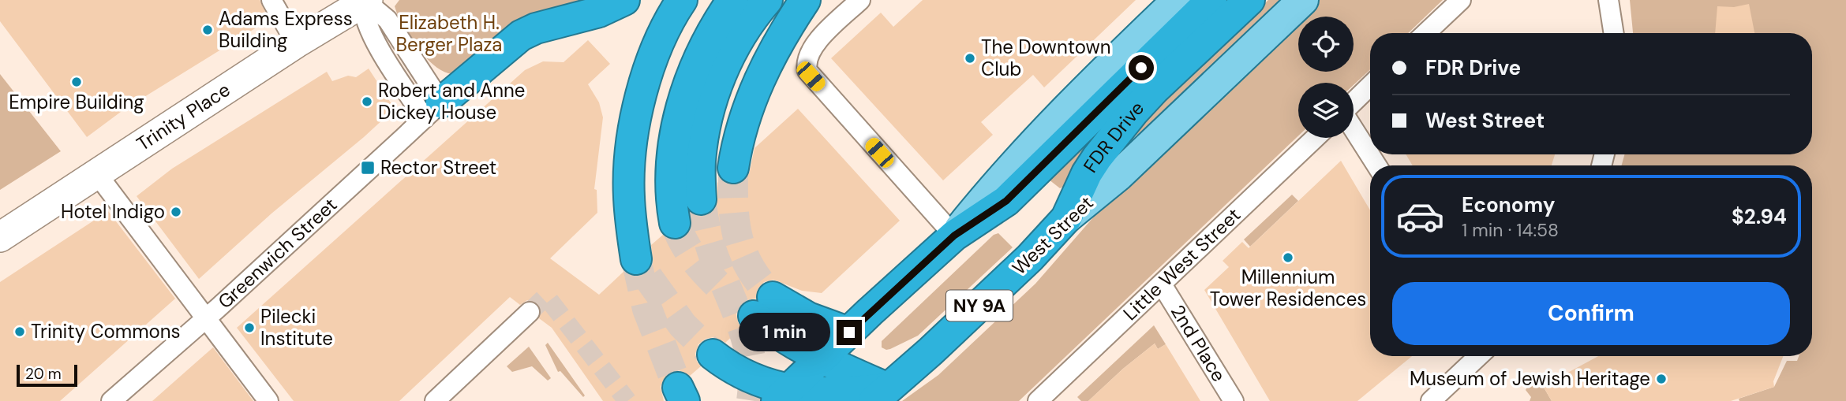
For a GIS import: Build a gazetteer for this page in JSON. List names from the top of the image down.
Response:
{
  "streets": {
    "highway": ["FDR Drive", "West Street", "NY 9A"],
    "main road": ["Trinity Place"],
    "street": ["Greenwich Street", "Little West Street", "2nd Place"]
  },
  "crossings": [
    ["FDR Drive", "West Street"],
    ["Little West Street", "2nd Place"]
  ],
  "parks": ["Elizabeth H. Berger Plaza"],
  "places": {
    "other": [
      "Adams Express Building",
      "The Downtown Club",
      "Empire Building",
      "Robert and Anne Dickey House",
      "Hotel Indigo",
      "Millennium Tower Residences",
      "Pilecki Institute",
      "Trinity Commons",
      "Museum of Jewish Heritage"
    ],
    "transit": ["Rector Street"]
  },
  "scale_bar": "20 m",
  "page": {
    "banner": ["FDR Drive", "West Street"],
    "list": [
      {
        "name": "Economy",
        "note": "1 min · 14:58",
        "value": "$2.94"
      }
    ],
    "buttons": "Confirm",
    "bubble": "1 min",
    "scale": "20 m"
  }
}
